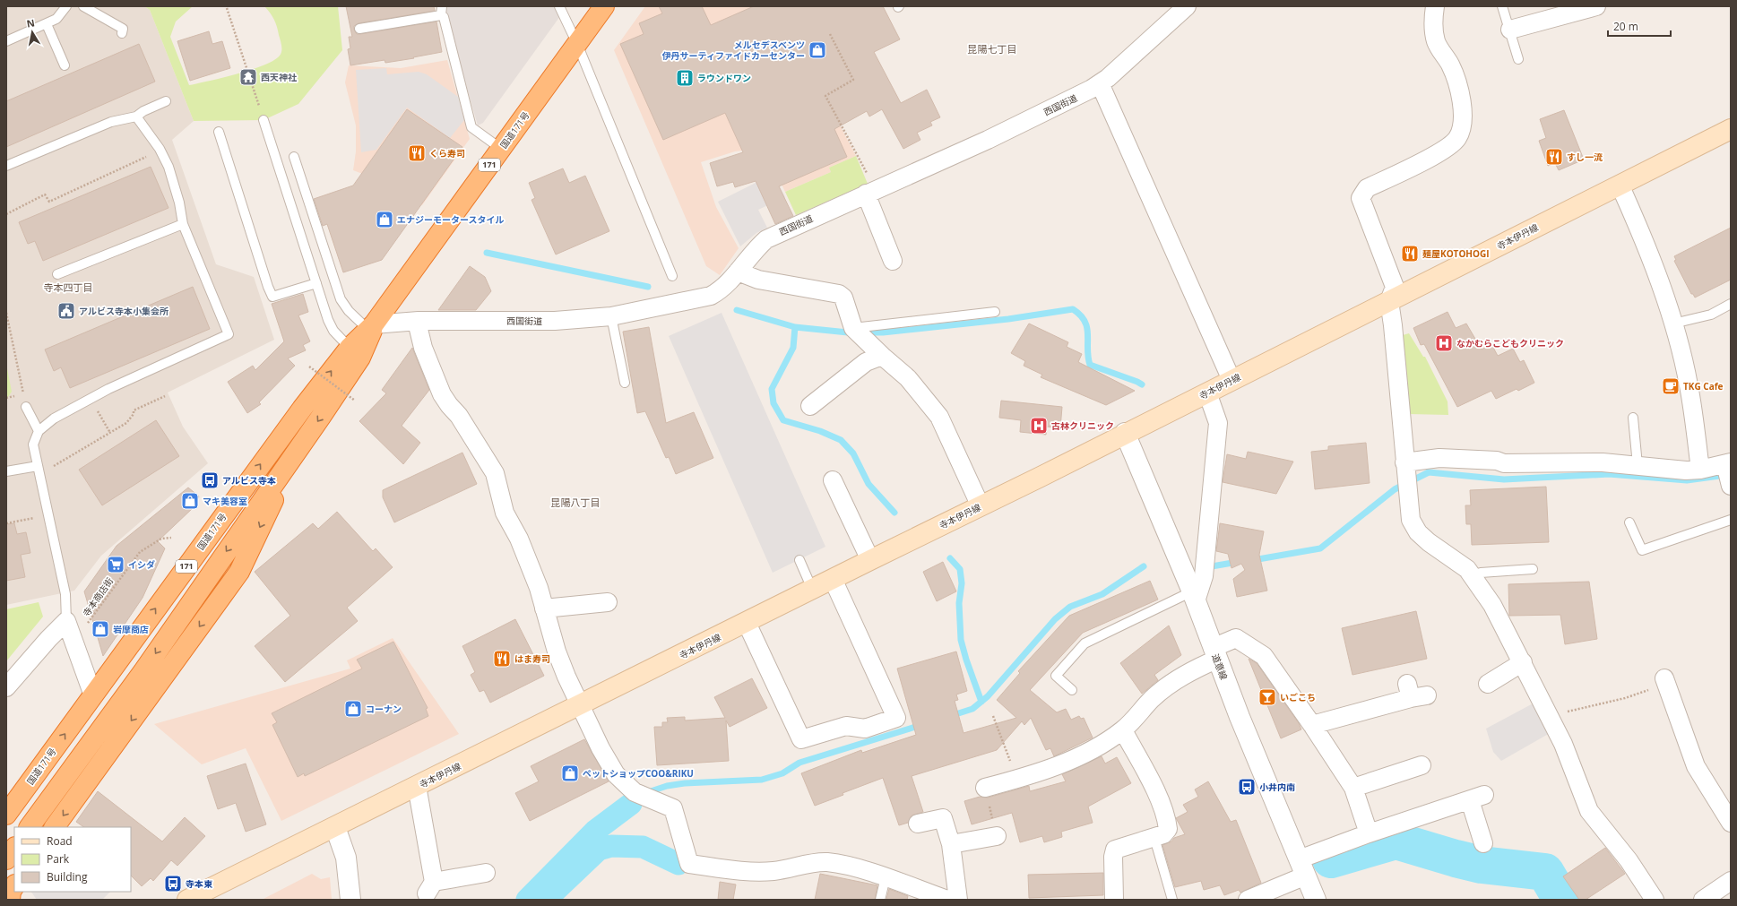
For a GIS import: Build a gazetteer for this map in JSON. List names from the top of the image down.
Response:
{
  "streets": {
    "highway": ["国道171号", "171"],
    "main road": ["寺本伊丹線"],
    "street": ["西国街道", "道意線"],
    "path": ["寺本商店街"]
  },
  "crossings": [
    ["西国街道", "国道171号"],
    ["寺本伊丹線", "道意線"]
  ],
  "districts": ["昆陽七丁目", "寺本四丁目", "昆陽八丁目"],
  "places": {
    "shop": [
      "メルセデスベンツ 伊丹サーティファイドカーセンター",
      "エナジーモータースタイル",
      "マキ美容室",
      "岩摩商店",
      "コーナン",
      "ペットショップCOO&RIKU"
    ],
    "temple": ["西天神社"],
    "building": ["ラウンドワン"],
    "restaurant": [
      "くら寿司",
      "すし一流",
      "麺屋KOTOHOGI",
      "はま寿司"
    ],
    "public building": ["アルビス寺本小集会所"],
    "hospital": ["なかむらこどもクリニック", "古林クリニック"],
    "cafe": ["TKG Cafe"],
    "bus stop": ["アルビス寺本", "小井内南", "寺本東"],
    "supermarket": ["イシダ"],
    "bar": ["いごこち"]
  },
  "legend": ["Road", "Park", "Building"],
  "scale_bar": "20 m",
  "north": "top"
}
